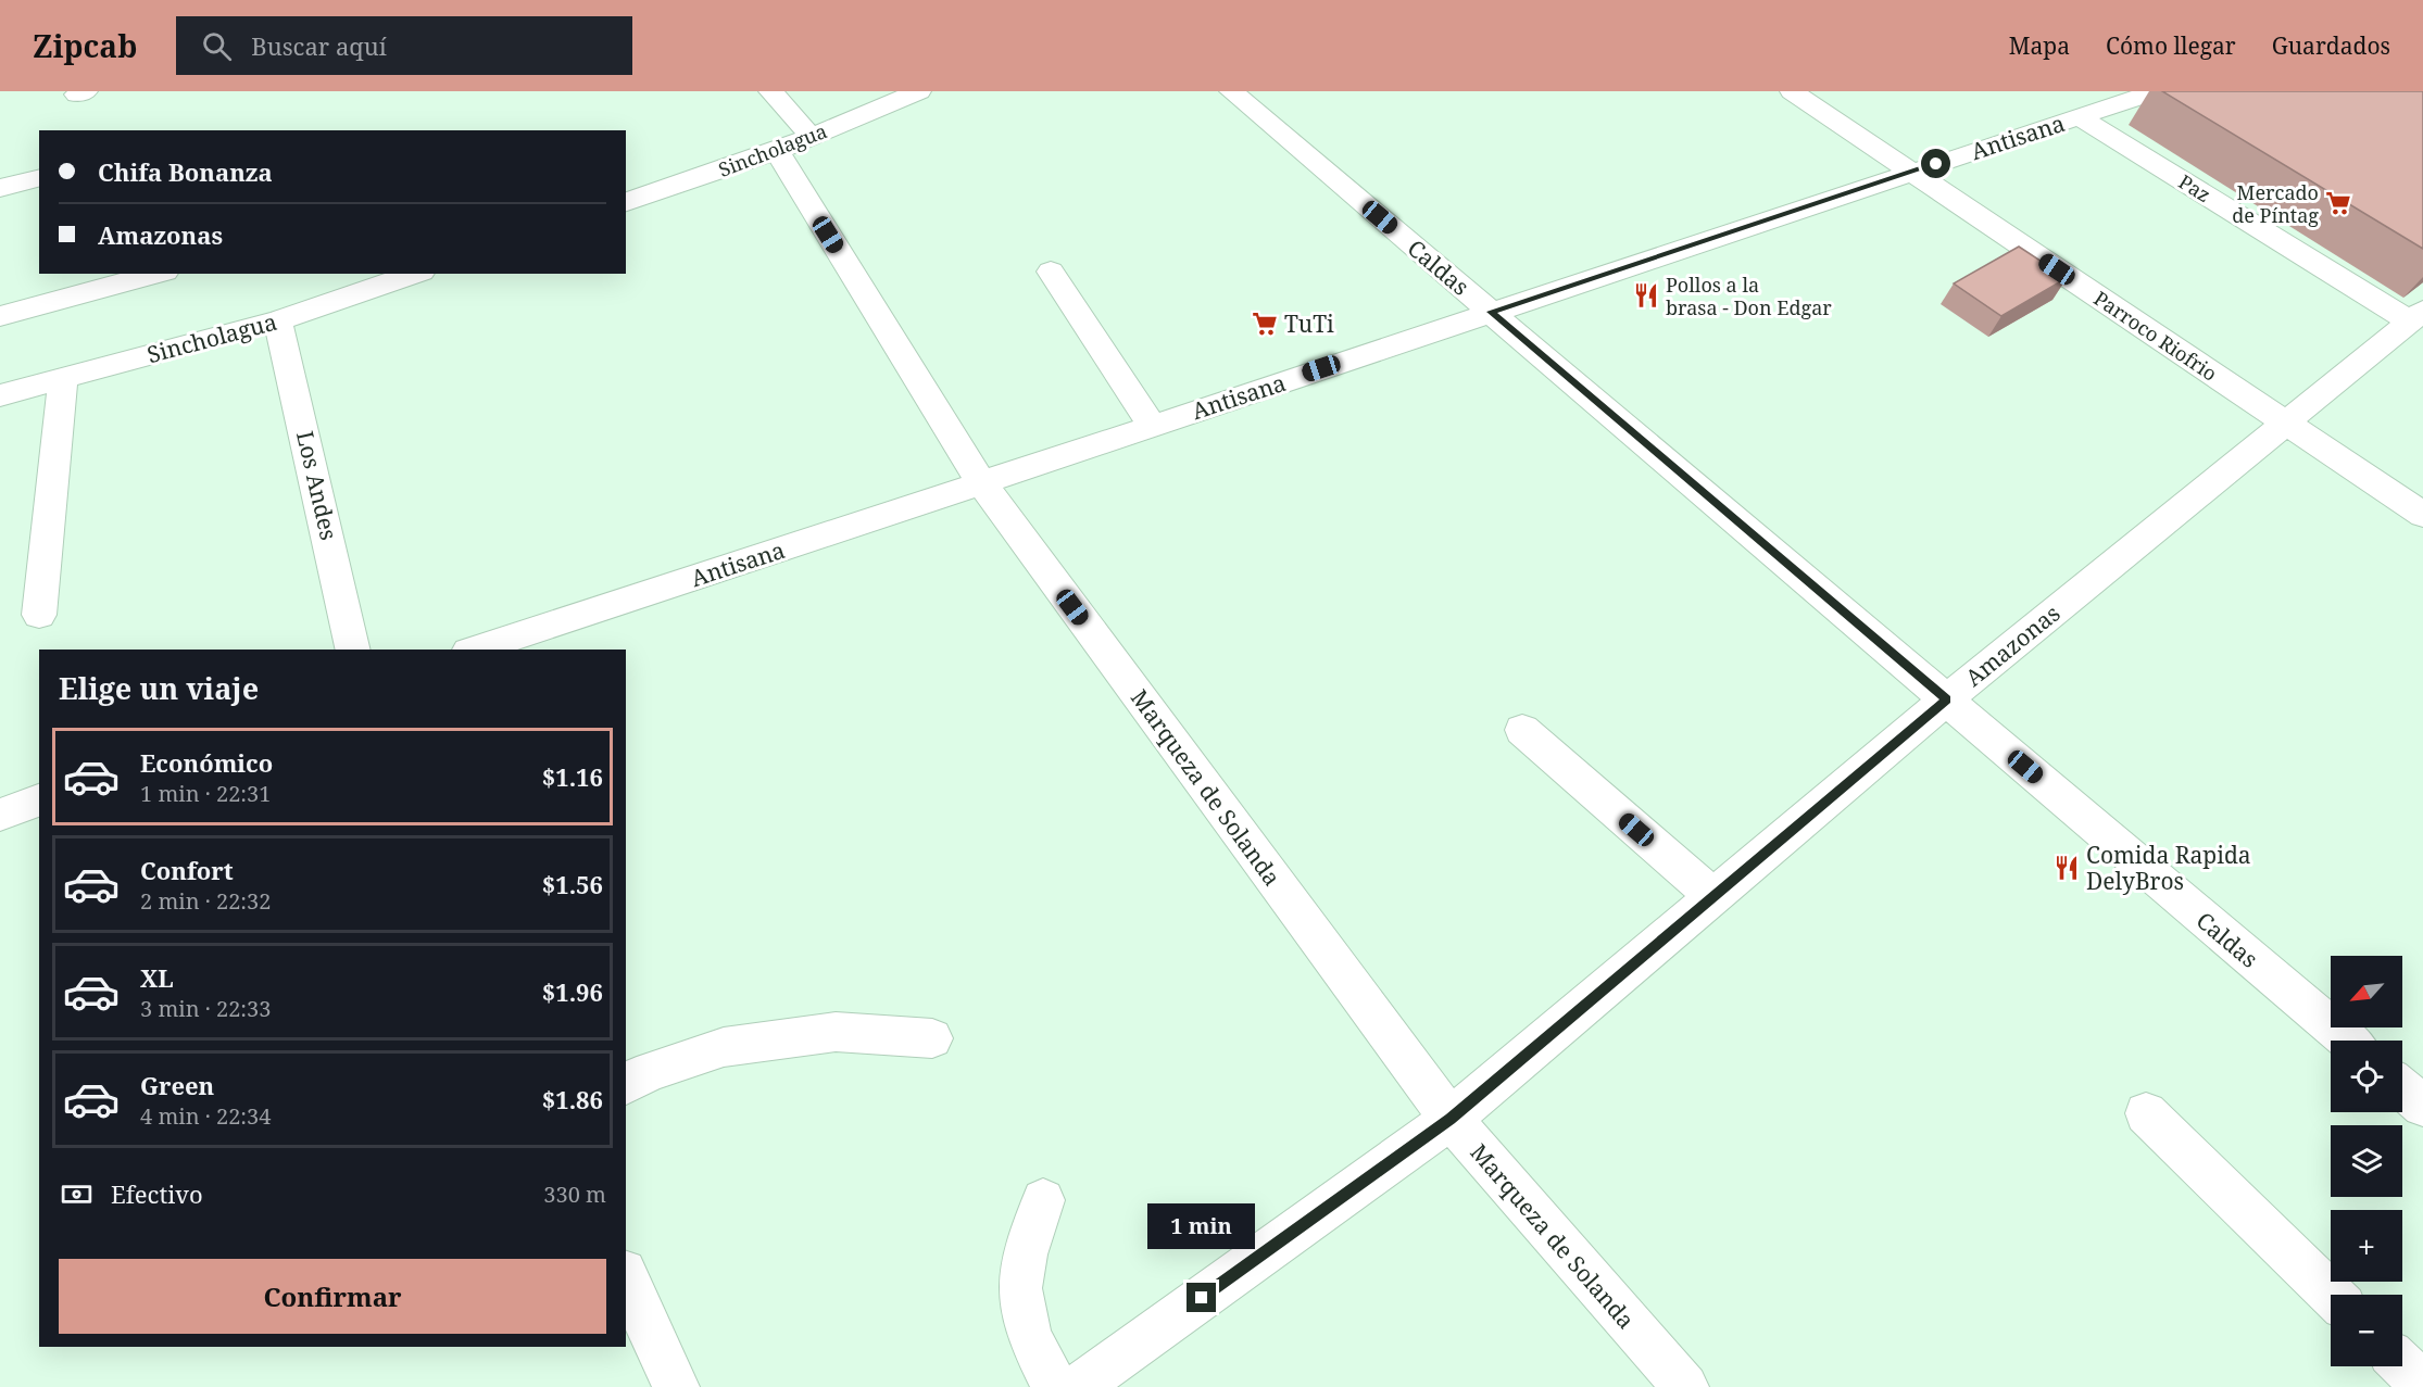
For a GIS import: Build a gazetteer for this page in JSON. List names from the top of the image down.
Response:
{
  "streets": {
    "street": [
      "Antisana",
      "Sincholagua",
      "Paz",
      "Caldas",
      "Parroco Riofrio",
      "Los Andes",
      "Amazonas",
      "Marqueza de Solanda"
    ]
  },
  "crossings": [
    ["Antisana", "Paz"],
    ["Antisana", "Caldas"],
    ["Antisana", "Parroco Riofrio"],
    ["Antisana", "Marqueza de Solanda"],
    ["Sincholagua", "Los Andes"],
    ["Sincholagua", "Marqueza de Solanda"],
    ["Paz", "Amazonas"],
    ["Caldas", "Amazonas"],
    ["Parroco Riofrio", "Amazonas"],
    ["Amazonas", "Marqueza de Solanda"]
  ],
  "places": {
    "supermarket": ["Mercado de Píntag", "TuTi"],
    "restaurant": ["Pollos a la brasa - Don Edgar", "Comida Rapida DelyBros"]
  },
  "north": "bottom left",
  "page": {
    "header": "Zipcab",
    "search": "Buscar aquí",
    "nav": ["Mapa", "Cómo llegar", "Guardados"],
    "banner": ["Chifa Bonanza", "Amazonas"],
    "heading": "Elige un viaje",
    "list": [
      {
        "name": "Económico",
        "note": "1 min · 22:31",
        "value": "$1.16"
      },
      {
        "name": "Confort",
        "note": "2 min · 22:32",
        "value": "$1.56"
      },
      {
        "name": "XL",
        "note": "3 min · 22:33",
        "value": "$1.96"
      },
      {
        "name": "Green",
        "note": "4 min · 22:34",
        "value": "$1.86"
      }
    ],
    "map_buttons": ["+", "−"],
    "pay": ["Efectivo", "330 m"],
    "bubble": "1 min",
    "buttons": "Confirmar"
  }
}
